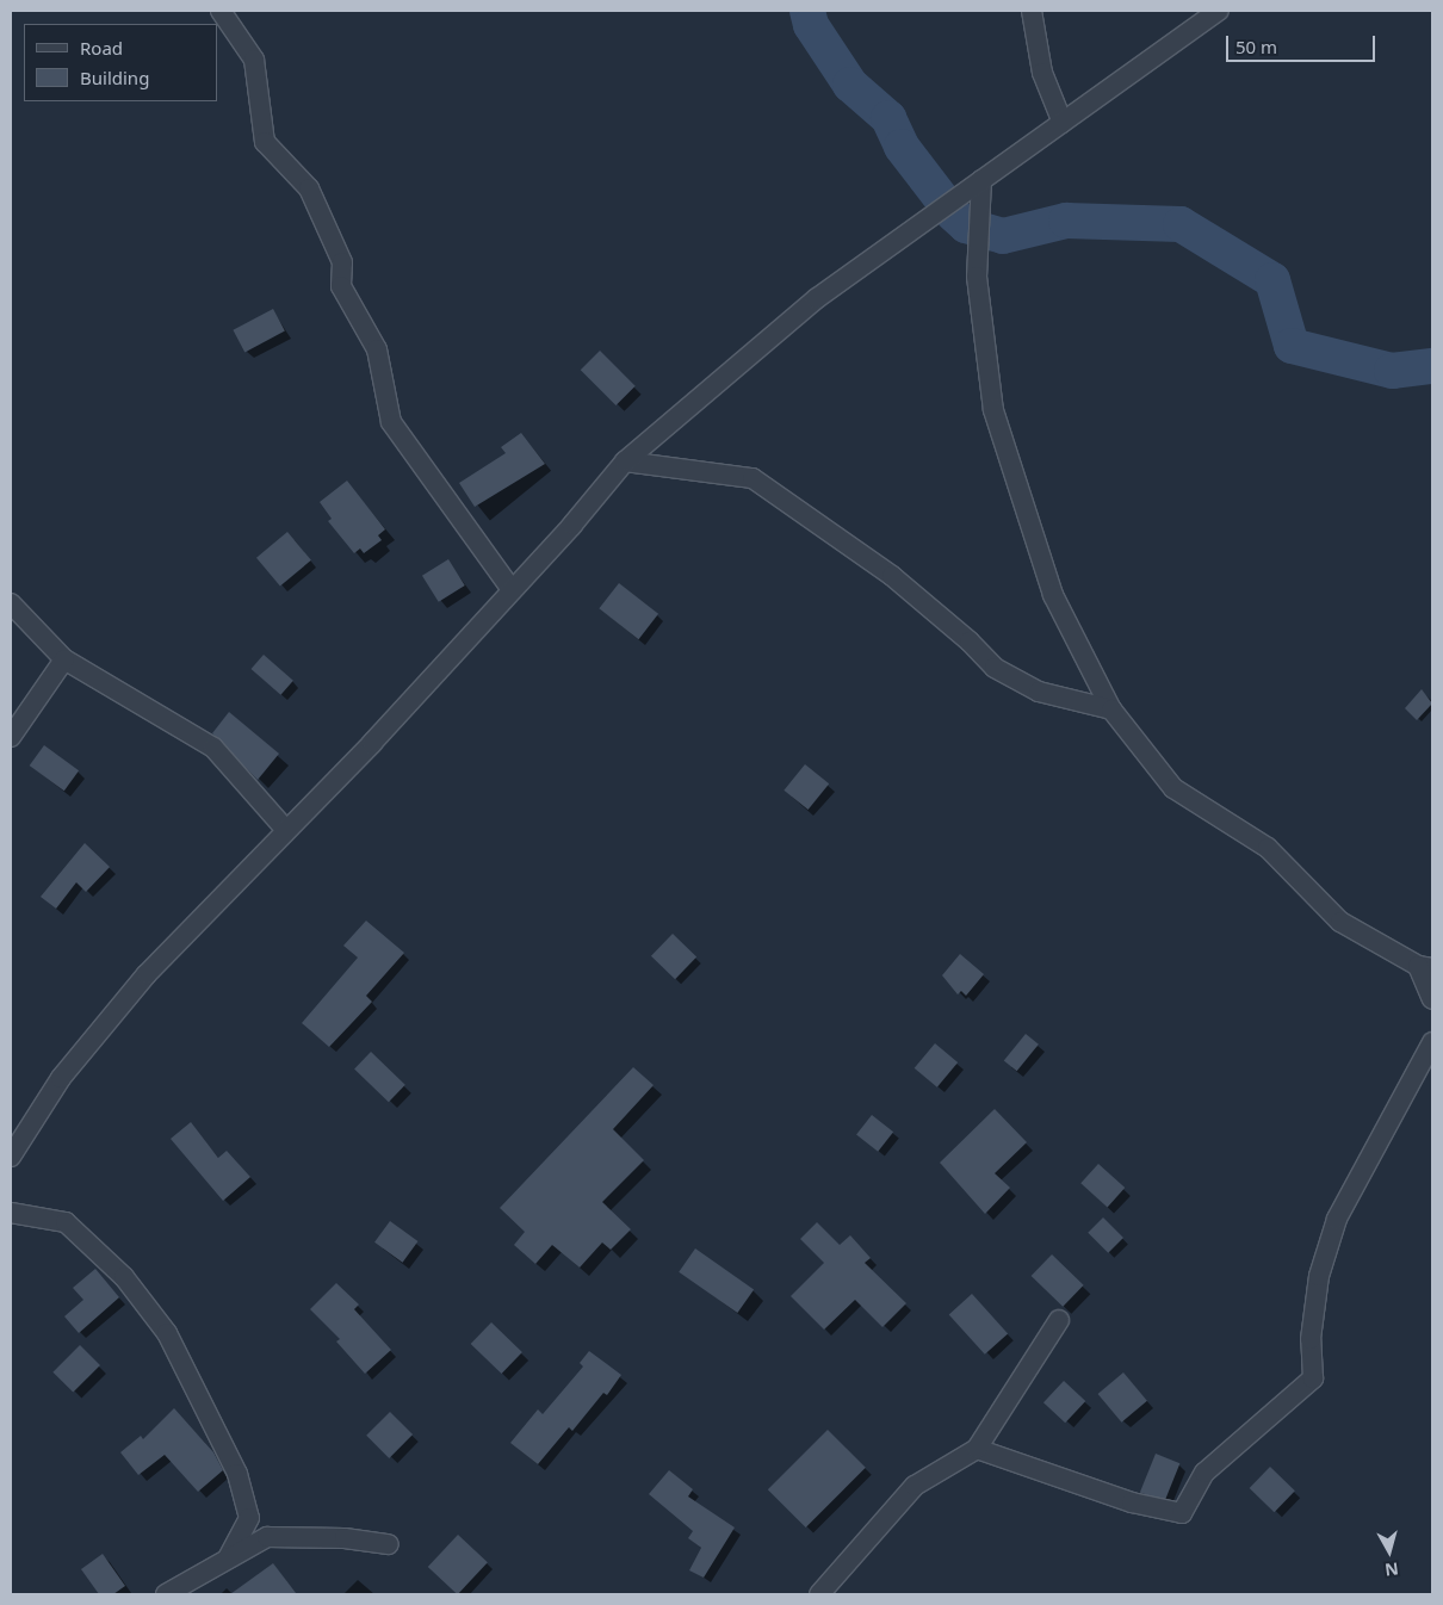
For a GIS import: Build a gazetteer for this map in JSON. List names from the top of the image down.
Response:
{
  "legend": ["Road", "Building"],
  "scale_bar": "50 m",
  "north": "bottom"
}
